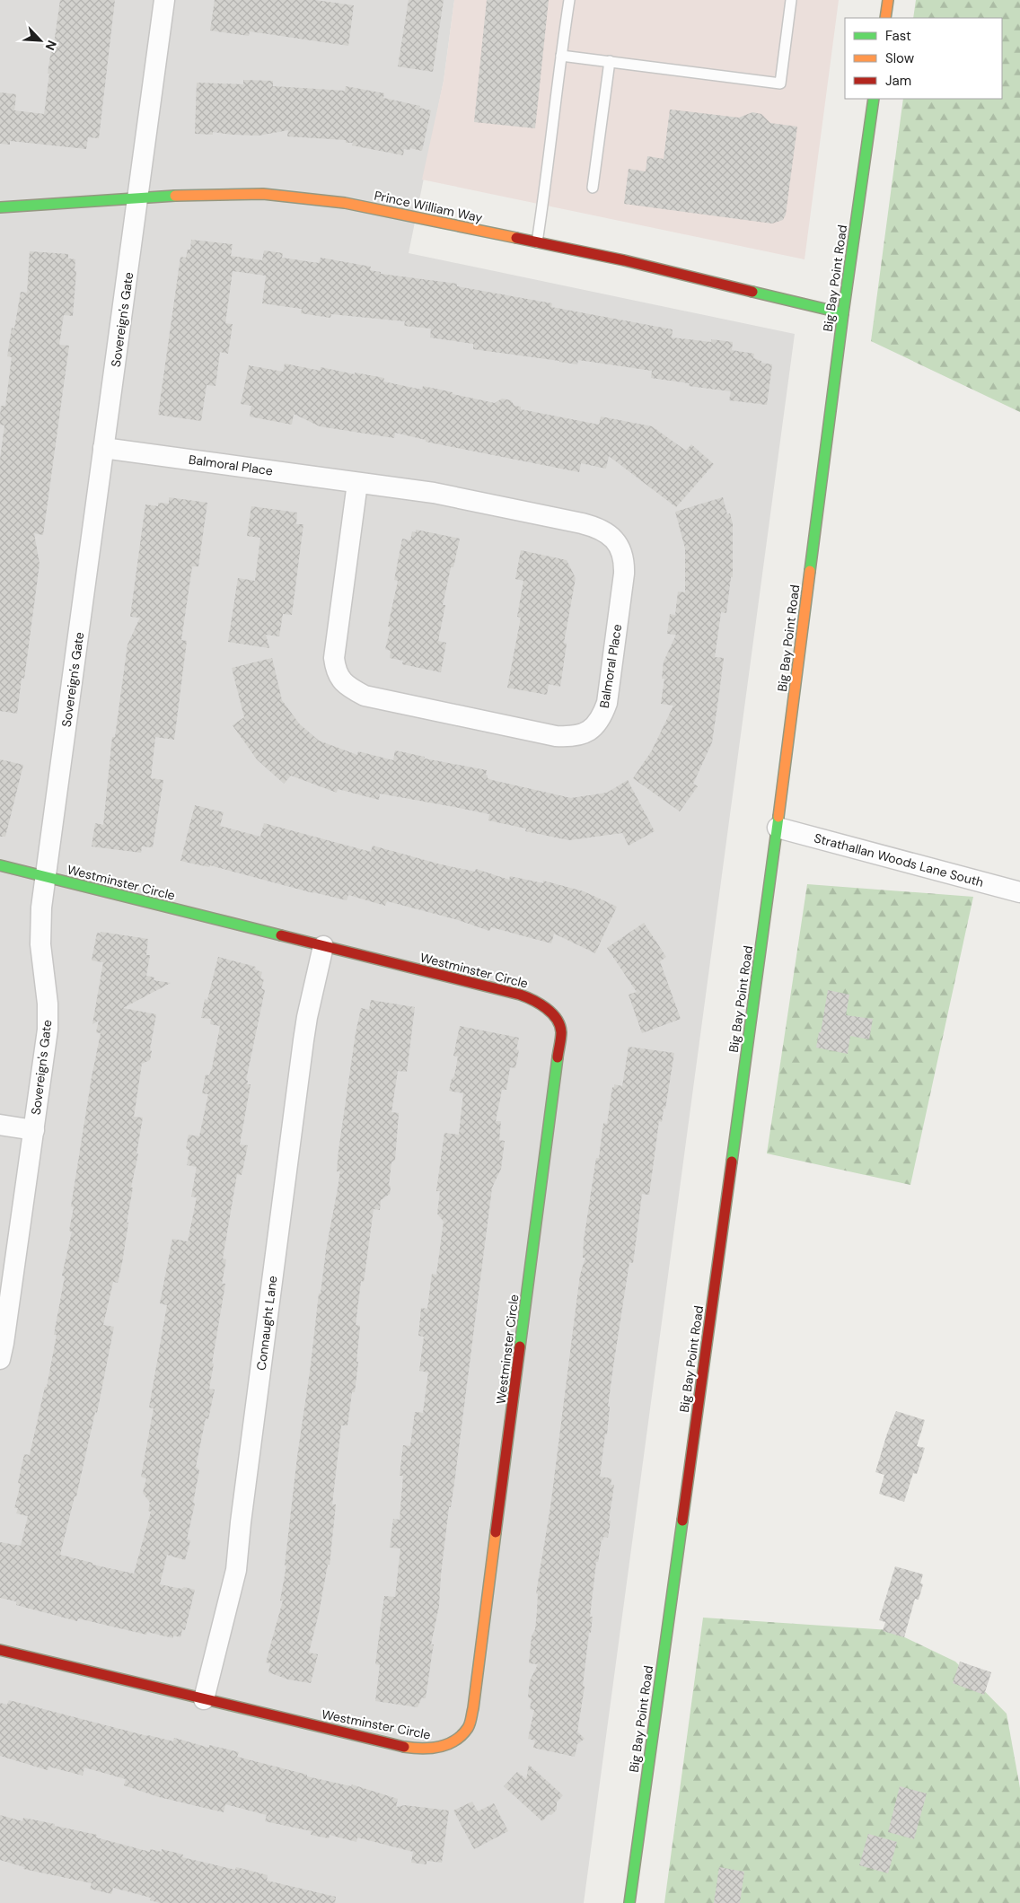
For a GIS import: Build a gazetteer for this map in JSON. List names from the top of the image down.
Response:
{
  "streets": {
    "street": [
      "Prince William Way",
      "Big Bay Point Road",
      "Sovereign's Gate",
      "Balmoral Place",
      "Strathallan Woods Lane South",
      "Westminster Circle",
      "Connaught Lane"
    ]
  },
  "crossings": [
    ["Prince William Way", "Big Bay Point Road"],
    ["Prince William Way", "Sovereign's Gate"],
    ["Big Bay Point Road", "Strathallan Woods Lane South"],
    ["Sovereign's Gate", "Balmoral Place"],
    ["Sovereign's Gate", "Westminster Circle"],
    ["Westminster Circle", "Connaught Lane"]
  ],
  "legend": ["Fast", "Slow", "Jam"],
  "north": "bottom right"
}
